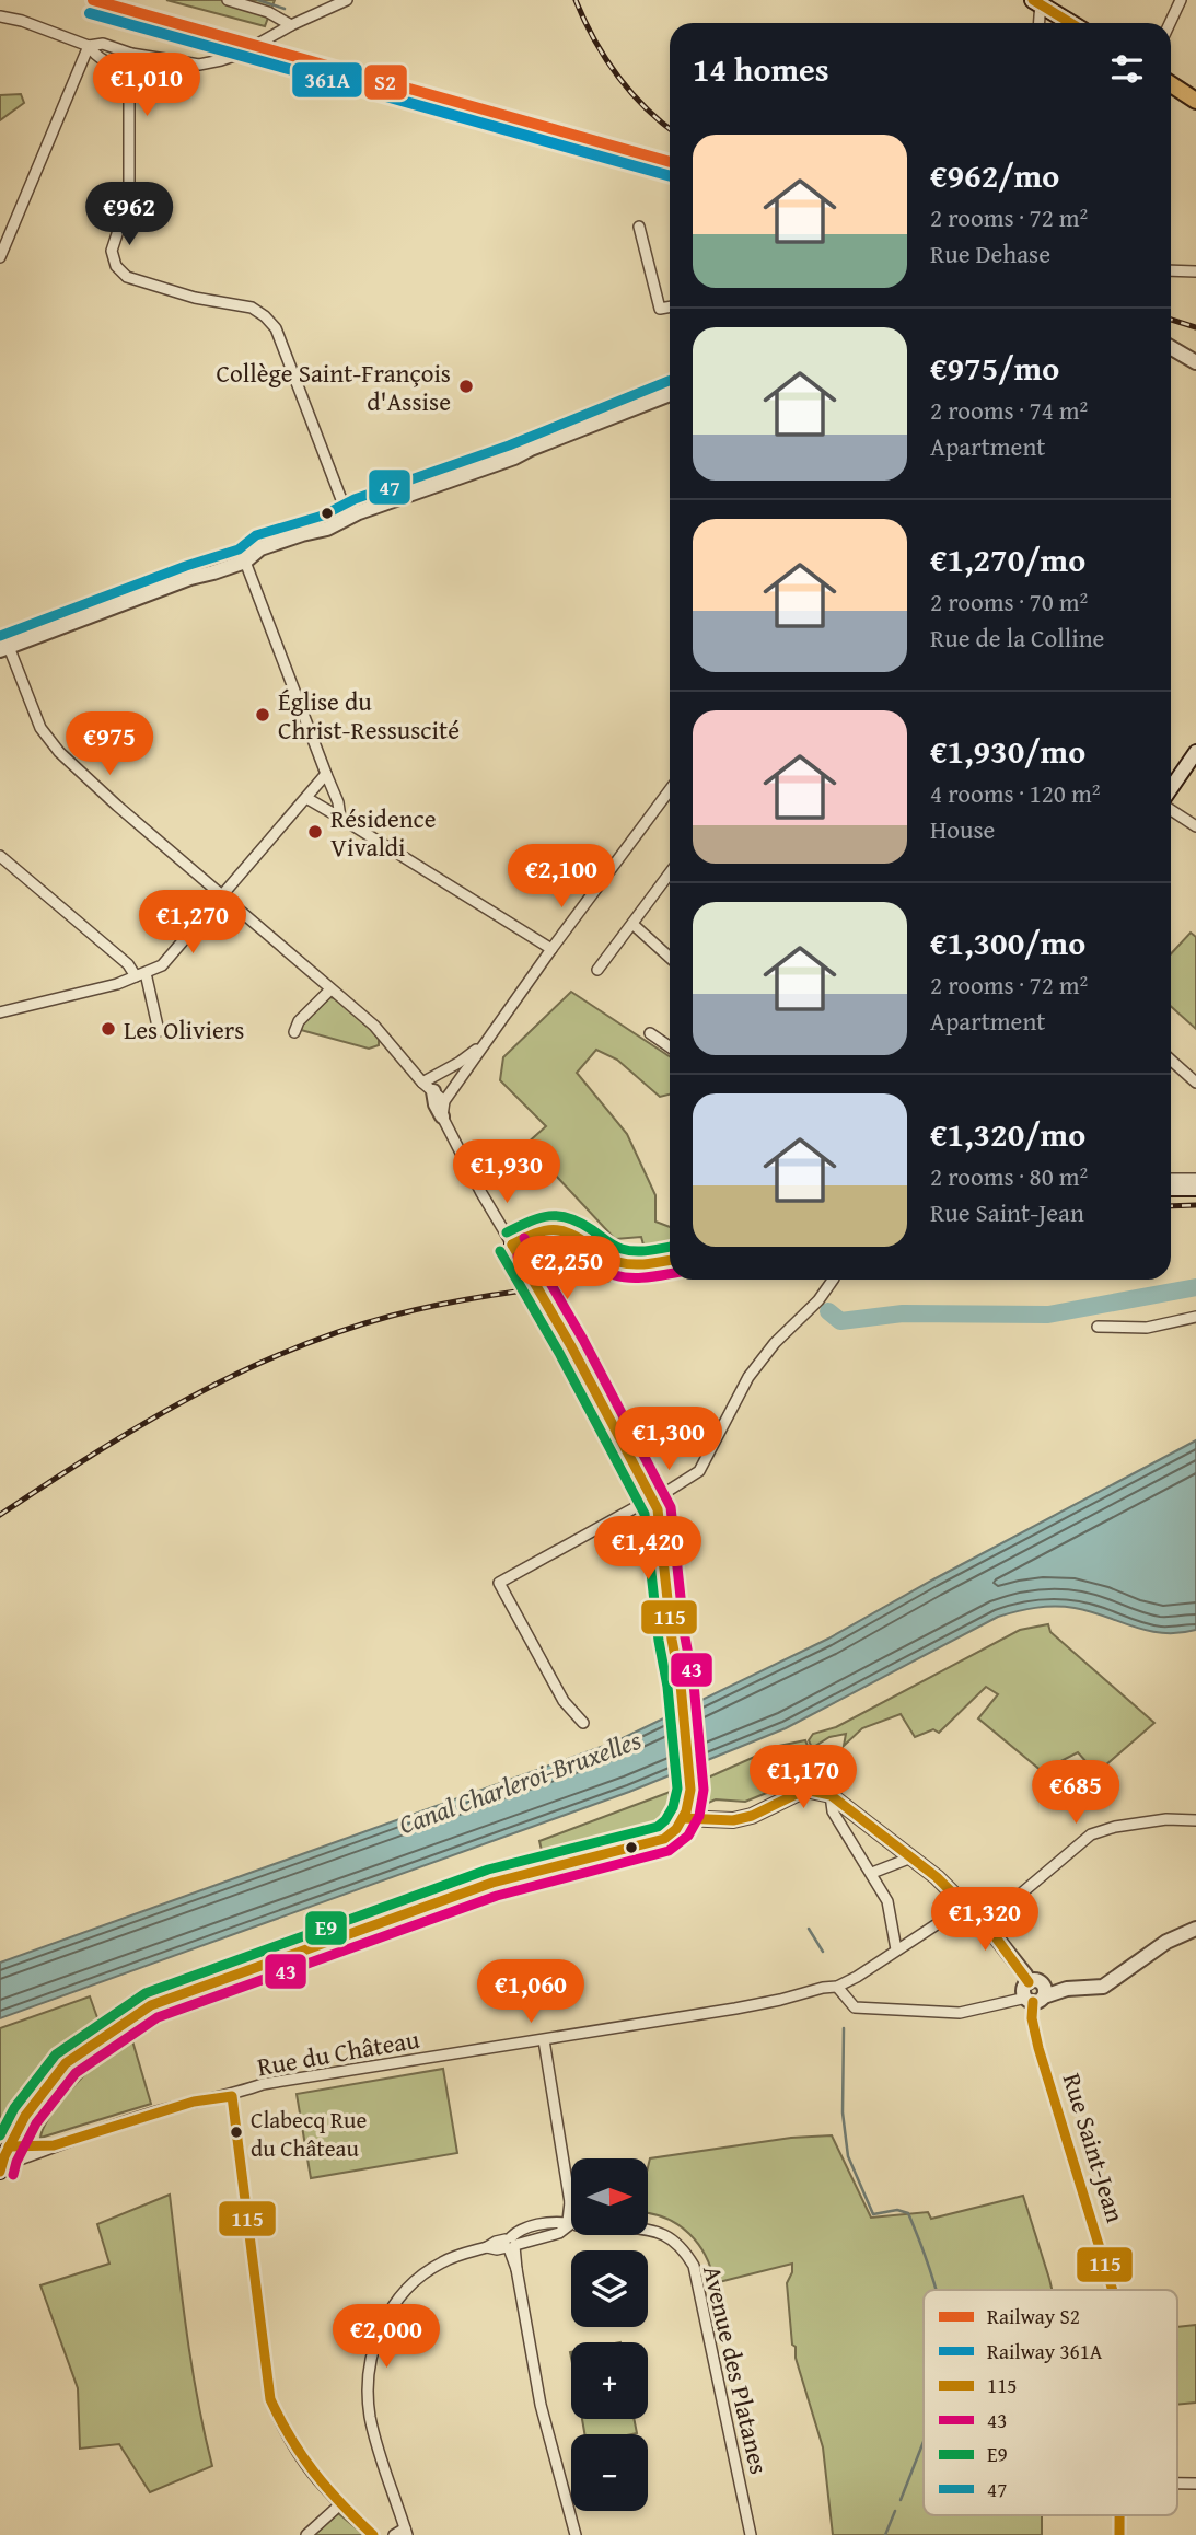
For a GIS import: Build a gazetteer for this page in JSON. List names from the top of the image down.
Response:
{
  "streets": {
    "main road": ["Rue Saint-Jean"],
    "street": ["Rue du Château", "Avenue des Platanes"]
  },
  "crossings": [
    ["Rue du Château", "Rue Saint-Jean"]
  ],
  "water": ["Canal Charleroi-Bruxelles"],
  "places": [
    "Collège Saint-François d'Assise",
    "Église du Christ-Ressuscité",
    "Résidence Vivaldi",
    "Les Oliviers",
    "Clabecq Rue du Château"
  ],
  "lines": [
    "rail line S2",
    "transit line 115",
    "rail line 361A",
    "transit line 47",
    "transit line E9",
    "transit line 43"
  ],
  "legend": [
    "Railway S2",
    "Railway 361A",
    "115",
    "43",
    "E9",
    "47"
  ],
  "north": "right",
  "page": {
    "heading": "14 homes",
    "price": [
      "€1,010",
      "€962",
      "€975",
      "€2,100",
      "€1,270",
      "€1,930",
      "€2,250",
      "€1,300",
      "€1,420",
      "€1,170",
      "€685",
      "€1,320",
      "€1,060",
      "€2,000"
    ],
    "list": [
      {
        "name": "€962/mo",
        "note": "2 rooms · 72 m² · Rue Dehase"
      },
      {
        "name": "€975/mo",
        "note": "2 rooms · 74 m² · Apartment"
      },
      {
        "name": "€1,270/mo",
        "note": "2 rooms · 70 m² · Rue de la Colline"
      },
      {
        "name": "€1,930/mo",
        "note": "4 rooms · 120 m² · House"
      },
      {
        "name": "€1,300/mo",
        "note": "2 rooms · 72 m² · Apartment"
      },
      {
        "name": "€1,320/mo",
        "note": "2 rooms · 80 m² · Rue Saint-Jean"
      }
    ],
    "map_buttons": ["+", "−"]
  }
}
